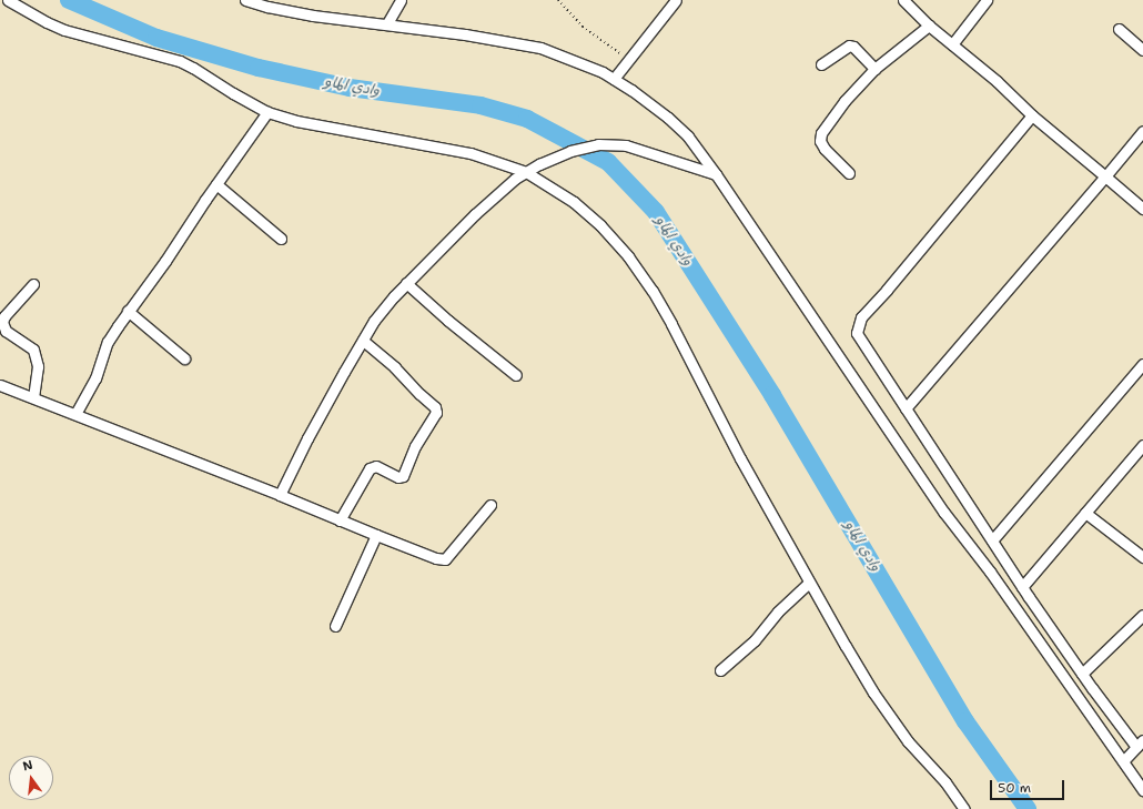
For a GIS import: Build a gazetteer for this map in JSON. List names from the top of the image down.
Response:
{
  "water": ["وادي الماو"],
  "scale_bar": "50 m",
  "north": "top"
}
